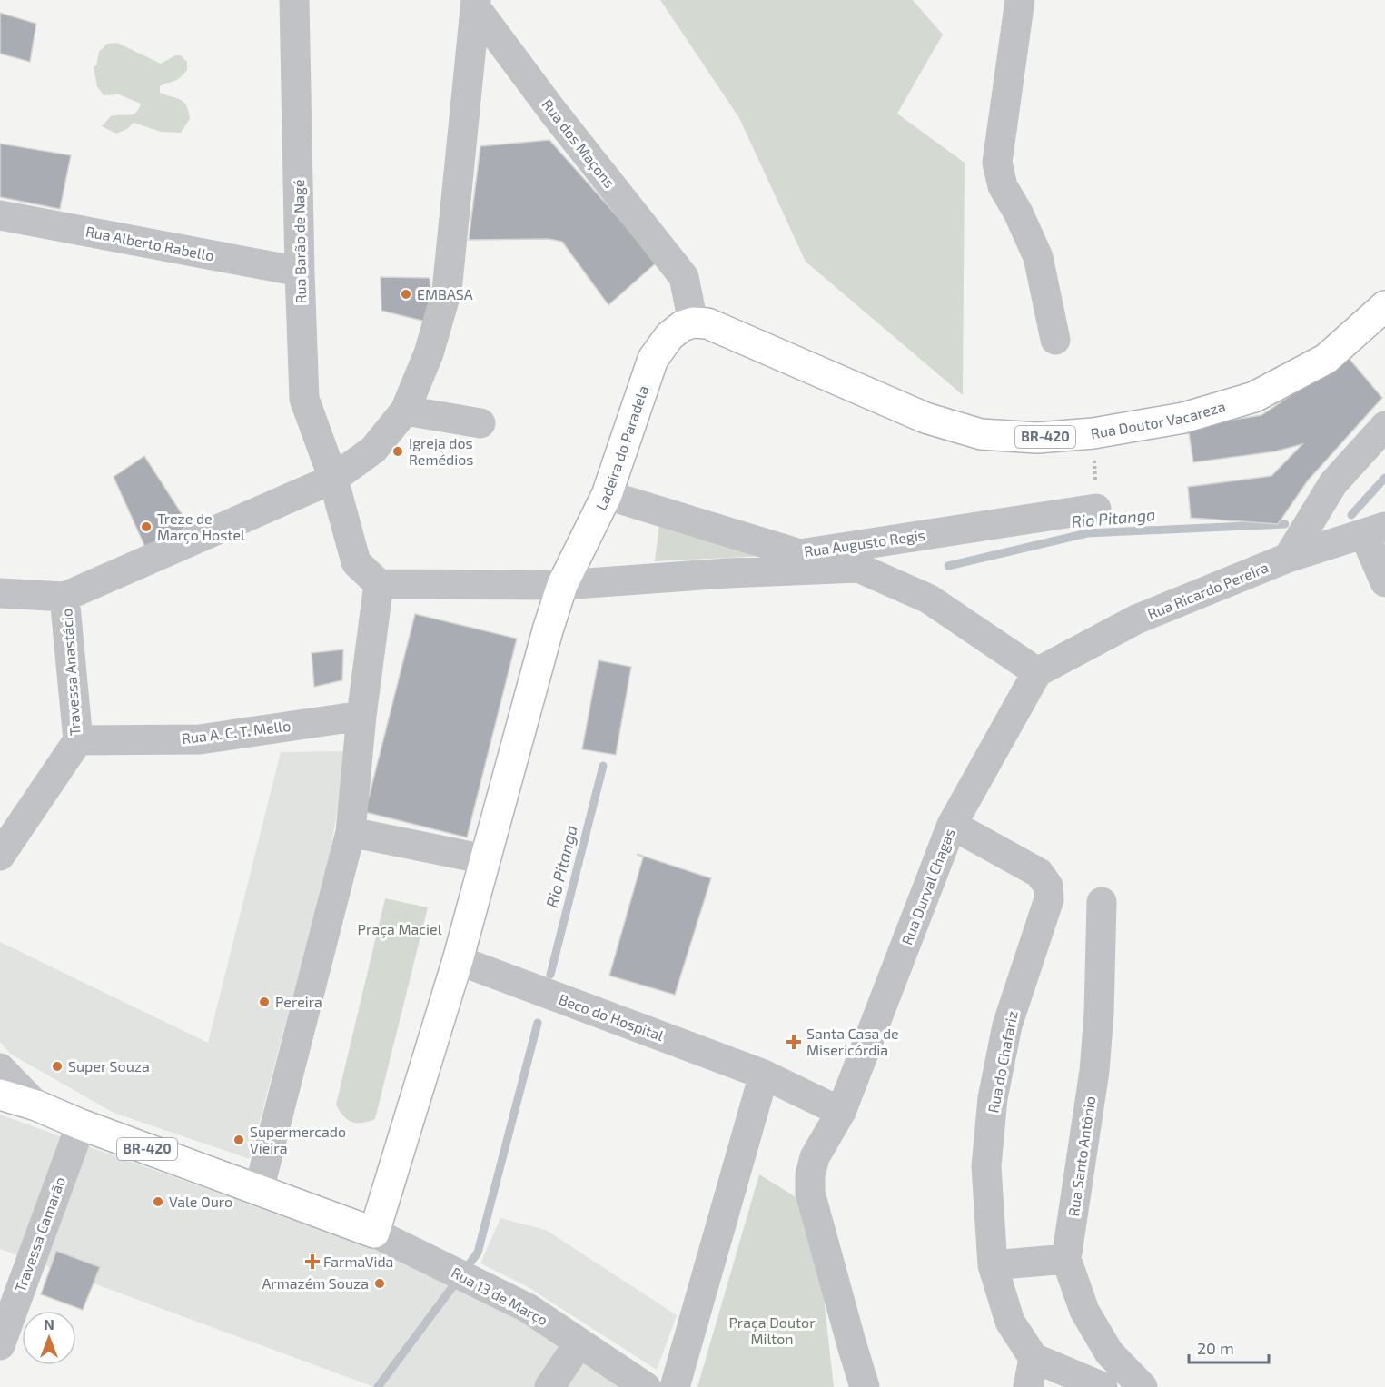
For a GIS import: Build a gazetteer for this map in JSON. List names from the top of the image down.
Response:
{
  "streets": {
    "main road": ["Rua Doutor Vacareza", "BR-420", "Ladeira do Paradela"],
    "street": [
      "Rua dos Maçons",
      "Rua Barão de Nagé",
      "Rua Alberto Rabello",
      "Rua Augusto Regis",
      "Rua Ricardo Pereira",
      "Travessa Anastácio",
      "Rua A. C. T. Mello",
      "Rua Durval Chagas",
      "Beco do Hospital",
      "Rua do Chafariz",
      "Rua Santo Antônio",
      "Travessa Camarão",
      "Rua 13 de Março"
    ]
  },
  "crossings": [
    ["Rua dos Maçons", "Rua Doutor Vacareza"],
    ["Rua dos Maçons", "Ladeira do Paradela"],
    ["Rua Barão de Nagé", "Rua Alberto Rabello"],
    ["Rua Doutor Vacareza", "Ladeira do Paradela"],
    ["BR-420", "Travessa Camarão"],
    ["BR-420", "Rua 13 de Março"],
    ["Ladeira do Paradela", "Rua Augusto Regis"],
    ["Rua Ricardo Pereira", "Rua Durval Chagas"],
    ["Travessa Anastácio", "Rua A. C. T. Mello"],
    ["Rua Durval Chagas", "Rua do Chafariz"]
  ],
  "water": ["Rio Pitanga"],
  "parks": ["Praça Maciel", "Praça Doutor Milton"],
  "places": {
    "other": [
      "EMBASA",
      "Igreja dos Remédios",
      "Treze de Março Hostel",
      "Pereira",
      "Super Souza",
      "Supermercado Vieira",
      "Vale Ouro",
      "Armazém Souza"
    ],
    "health": ["Santa Casa de Misericórdia", "FarmaVida"]
  },
  "scale_bar": "20 m",
  "north": "top"
}
